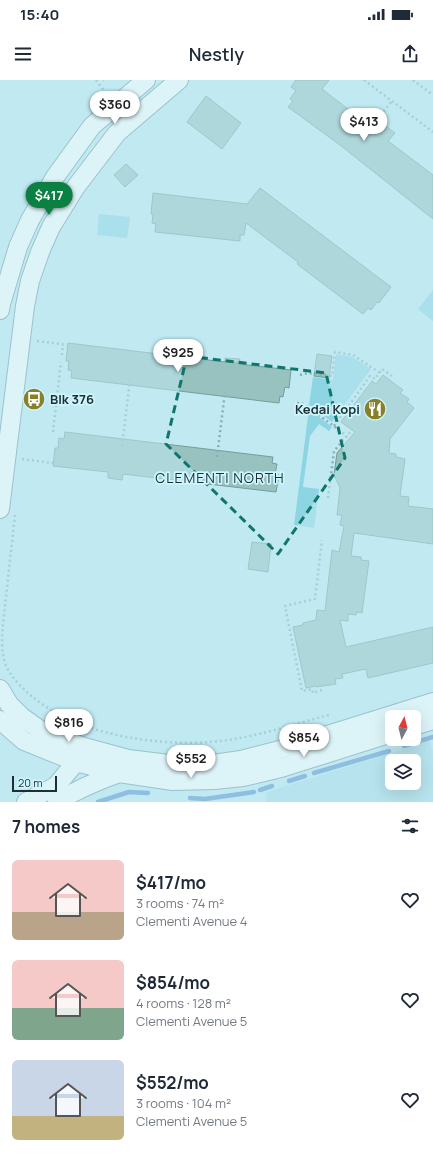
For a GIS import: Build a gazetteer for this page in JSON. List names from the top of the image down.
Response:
{
  "districts": ["CLEMENTI NORTH"],
  "places": {
    "bus stop": ["Blk 376"],
    "restaurant": ["Kedai Kopi"]
  },
  "scale_bar": "20 m",
  "north": "top",
  "page": {
    "status": "15:40",
    "header": "Nestly",
    "price": [
      "$360",
      "$413",
      "$417",
      "$925",
      "$816",
      "$854",
      "$552"
    ],
    "scale": "20 m",
    "heading": "7 homes",
    "list": [
      {
        "name": "$417/mo",
        "note": "3 rooms · 74 m² · Clementi Avenue 4"
      },
      {
        "name": "$854/mo",
        "note": "4 rooms · 128 m² · Clementi Avenue 5"
      },
      {
        "name": "$552/mo",
        "note": "3 rooms · 104 m² · Clementi Avenue 5"
      }
    ]
  }
}
